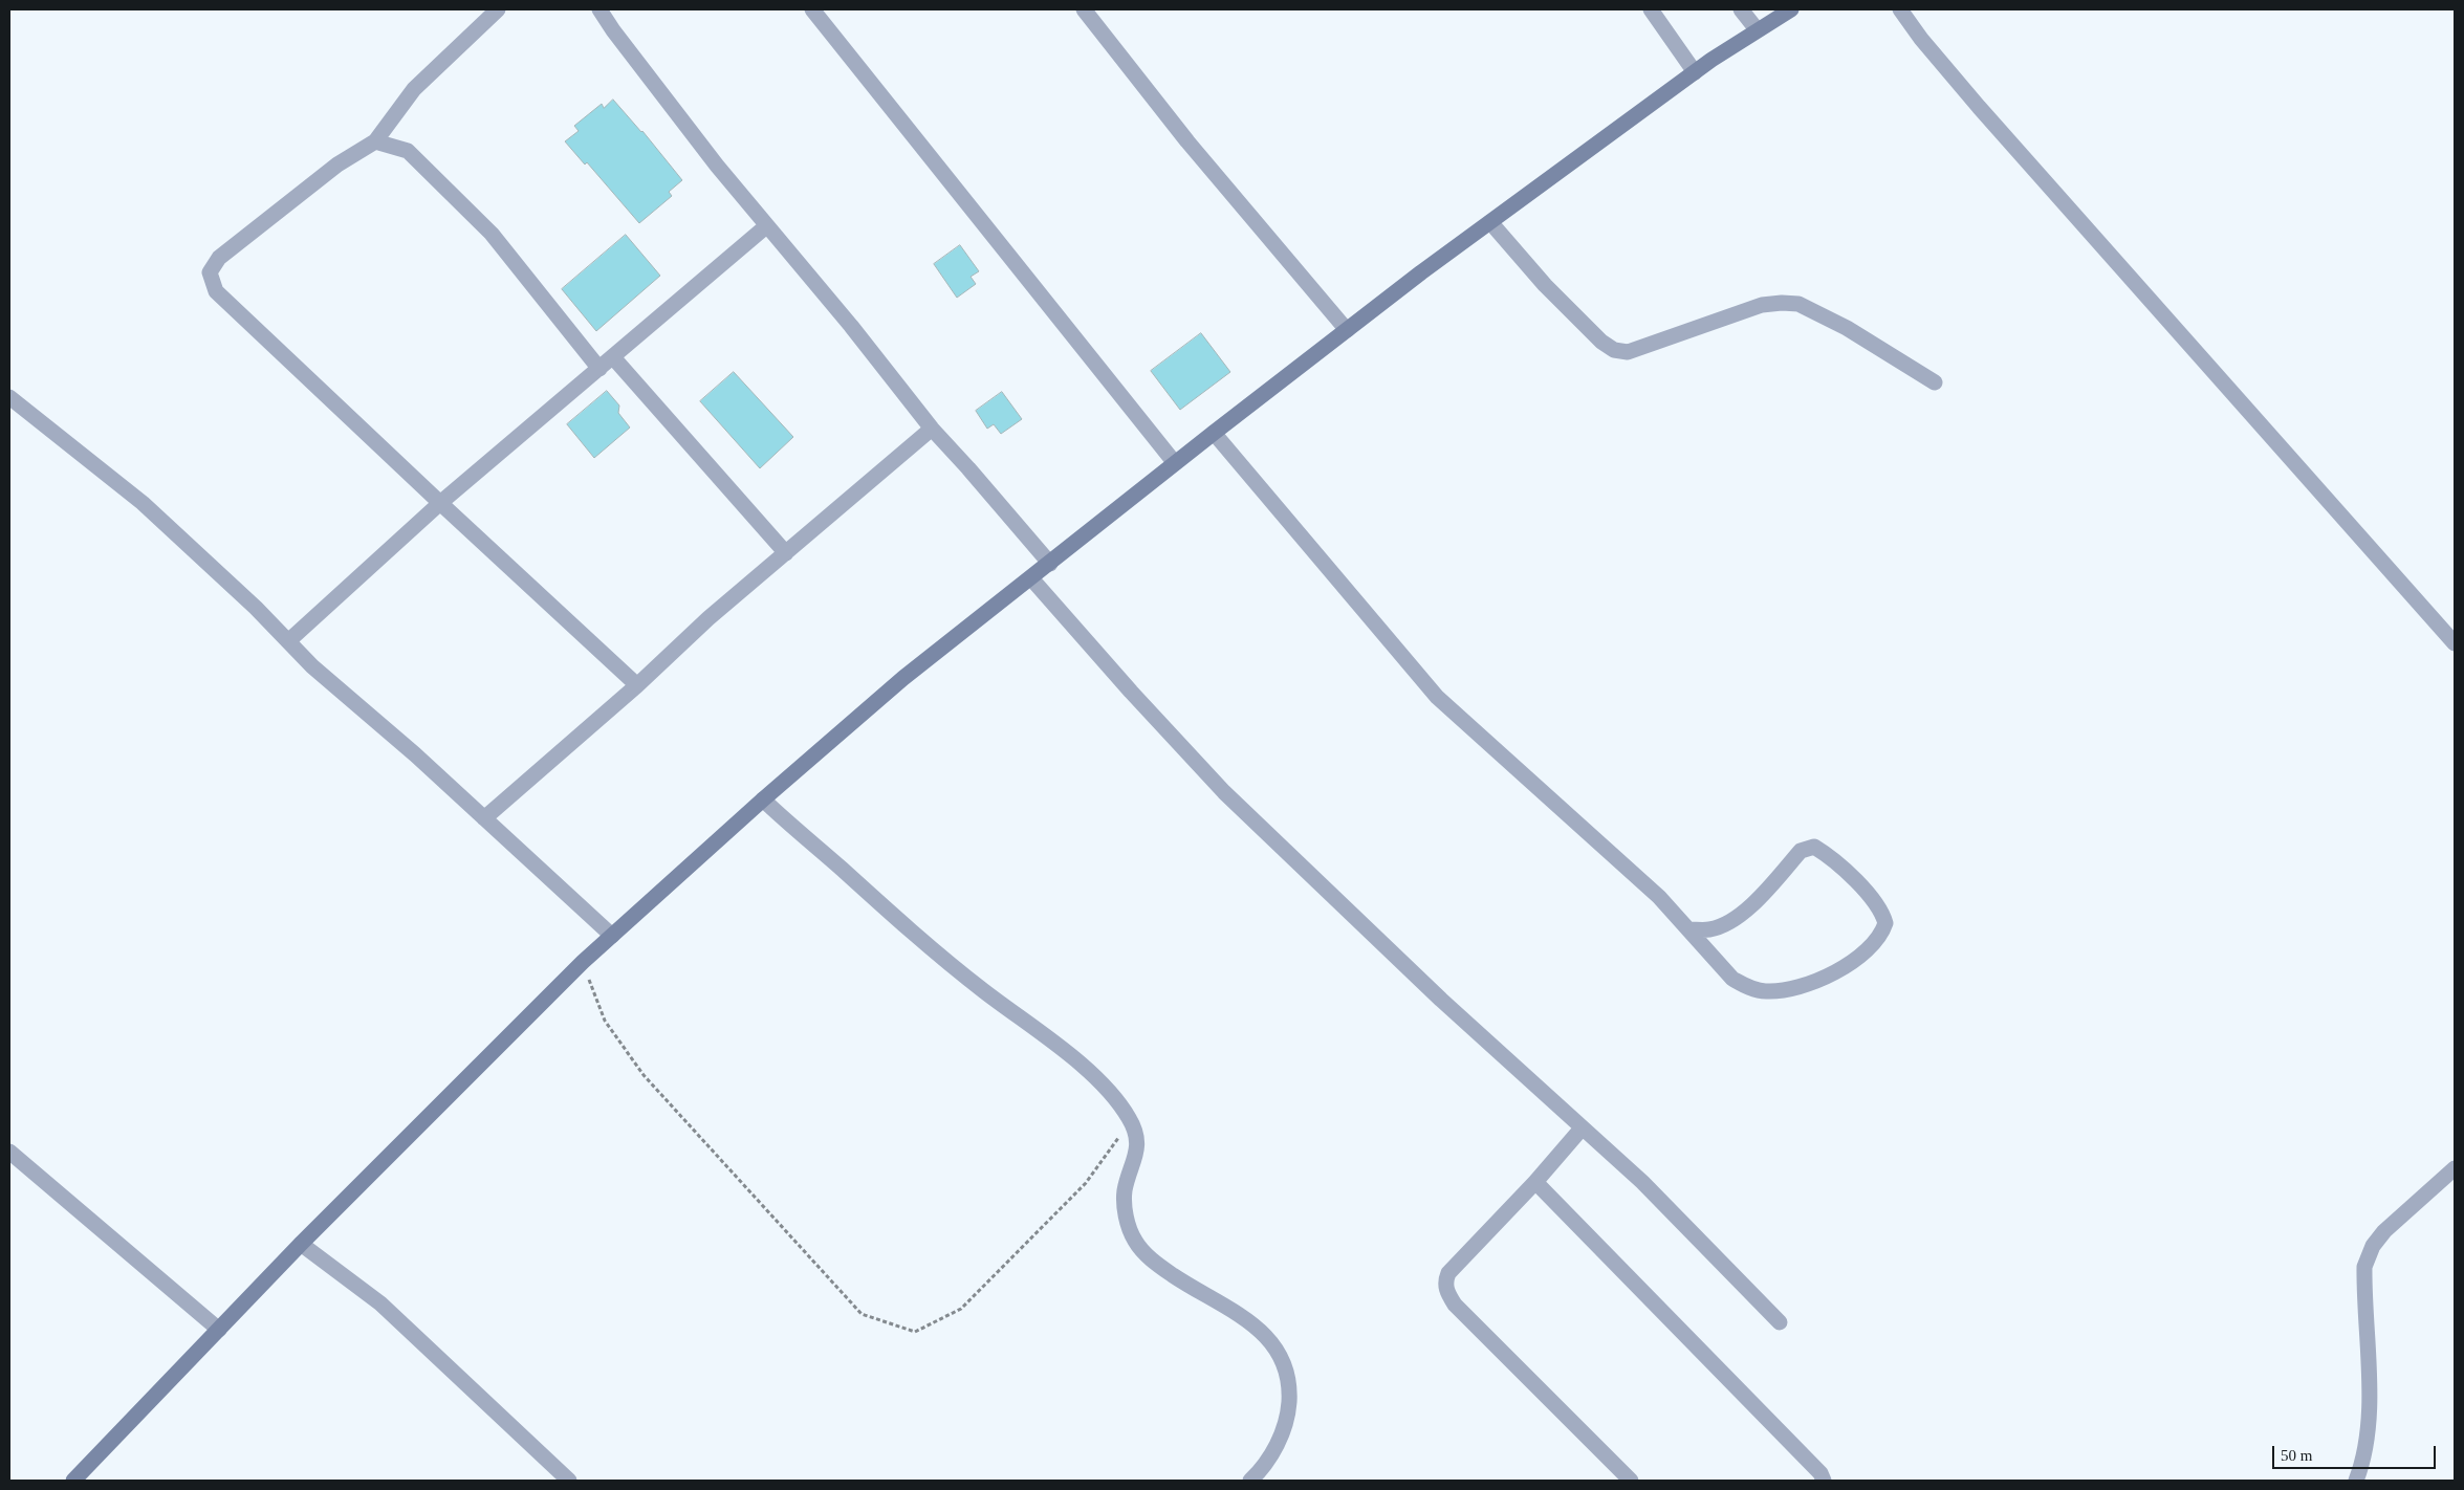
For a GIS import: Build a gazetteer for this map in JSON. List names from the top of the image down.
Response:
{
  "scale_bar": "50 m"
}
